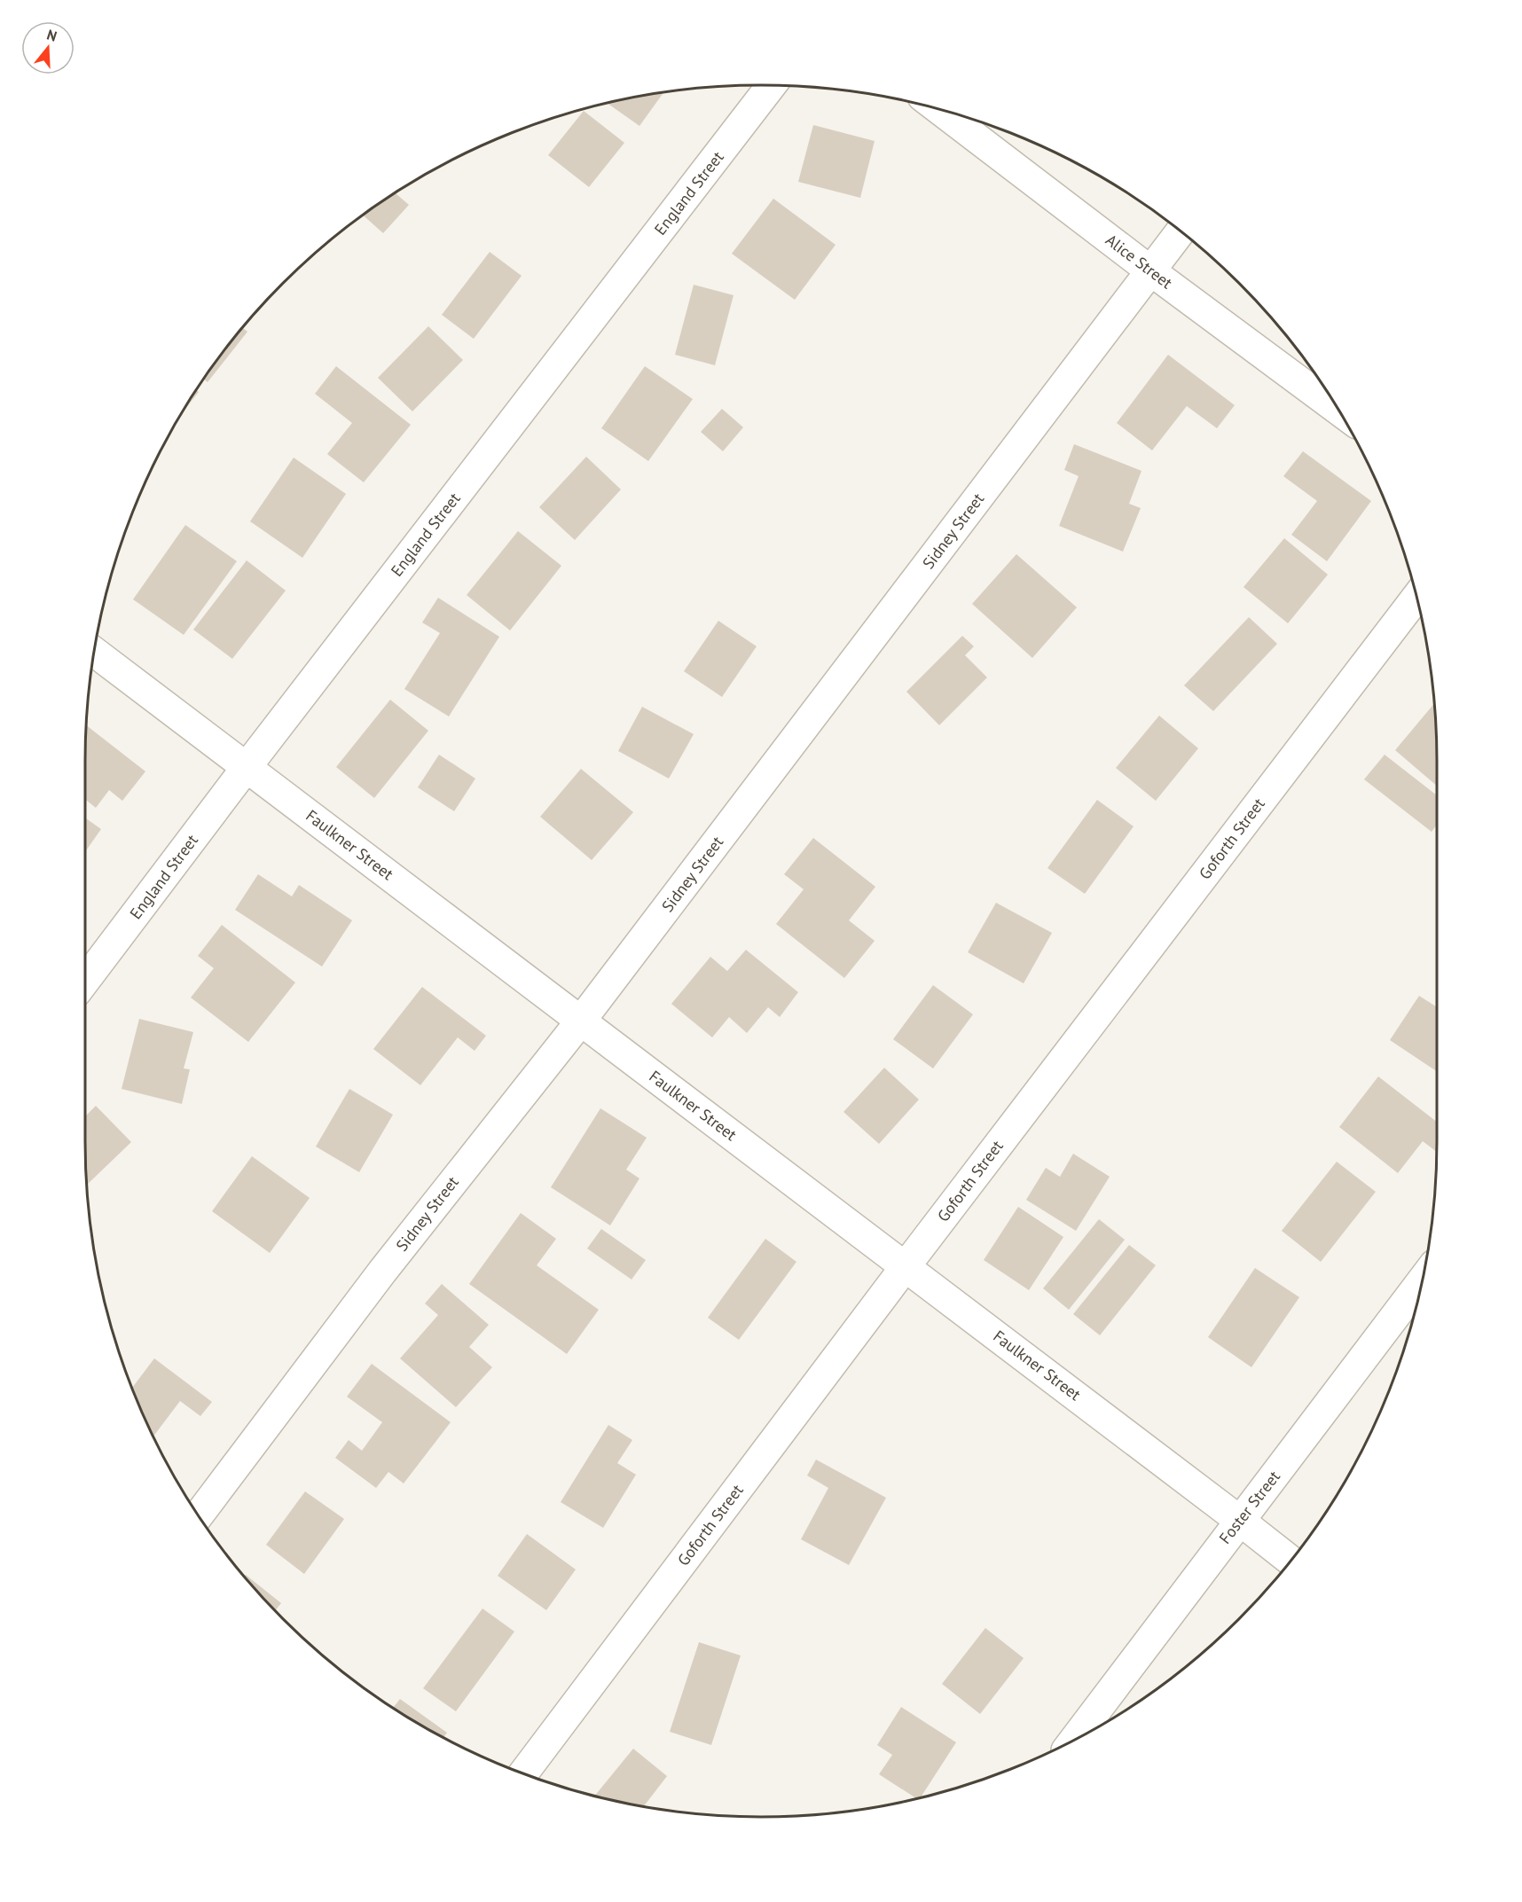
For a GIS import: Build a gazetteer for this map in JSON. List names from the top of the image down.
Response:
{
  "streets": {
    "street": [
      "England Street",
      "Alice Street",
      "Sidney Street",
      "Goforth Street",
      "Faulkner Street",
      "Foster Street"
    ]
  },
  "crossings": [
    ["England Street", "Faulkner Street"],
    ["Alice Street", "Sidney Street"],
    ["Sidney Street", "Faulkner Street"],
    ["Goforth Street", "Faulkner Street"],
    ["Faulkner Street", "Foster Street"]
  ],
  "north": "top"
}
